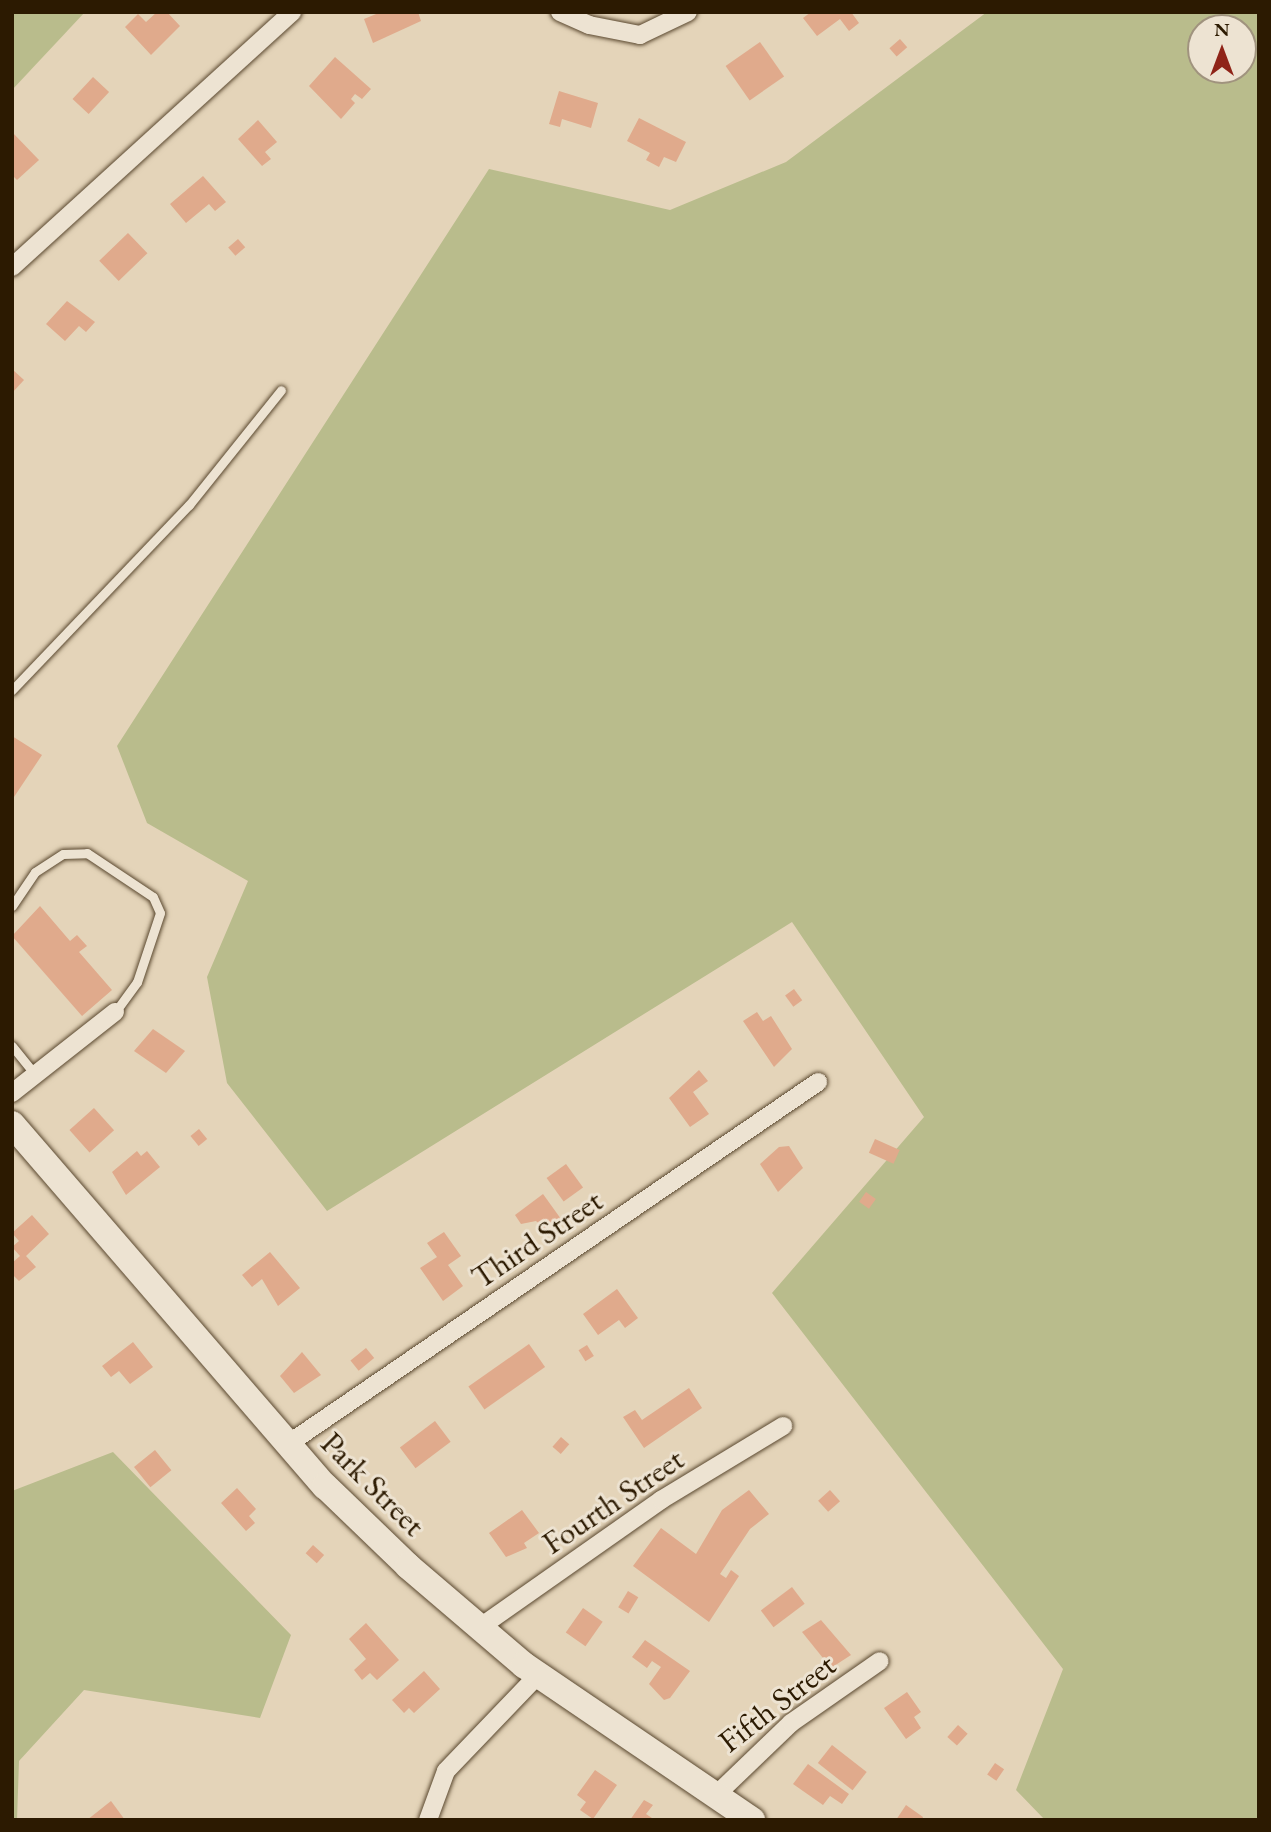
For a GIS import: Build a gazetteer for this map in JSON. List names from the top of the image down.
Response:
{
  "streets": {
    "main road": ["Park Street"],
    "street": ["Third Street", "Fourth Street", "Fifth Street"]
  },
  "crossings": [
    ["Third Street", "Park Street"],
    ["Park Street", "Fourth Street"],
    ["Park Street", "Fifth Street"]
  ],
  "north": "top"
}
